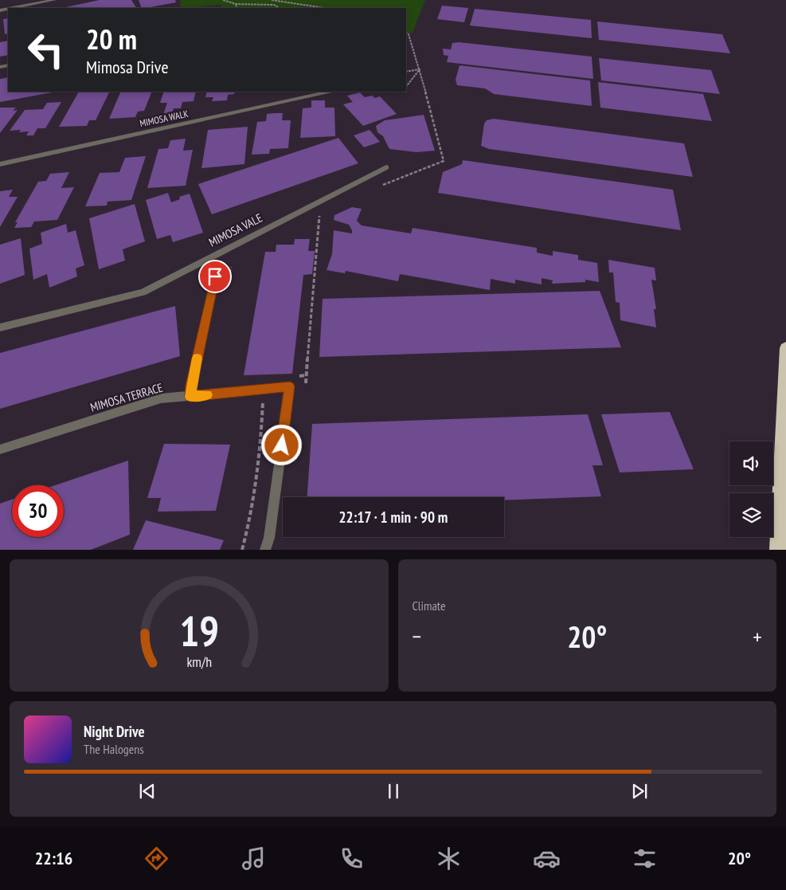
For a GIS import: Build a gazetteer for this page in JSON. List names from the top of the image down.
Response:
{
  "streets": {
    "street": ["MIMOSA WALK", "MIMOSA VALE", "MIMOSA TERRACE"]
  },
  "page": {
    "turn": ["20 m", "Mimosa Drive"],
    "limit": "30",
    "trip": "22:17 · 1 min · 90 m",
    "tile": "Climate",
    "heat": ["−", "20°", "+"],
    "song": ["Night Drive", "The Halogens"],
    "tabs": ["22:16", "20°"],
    "gauge": ["19", "km/h"]
  }
}
